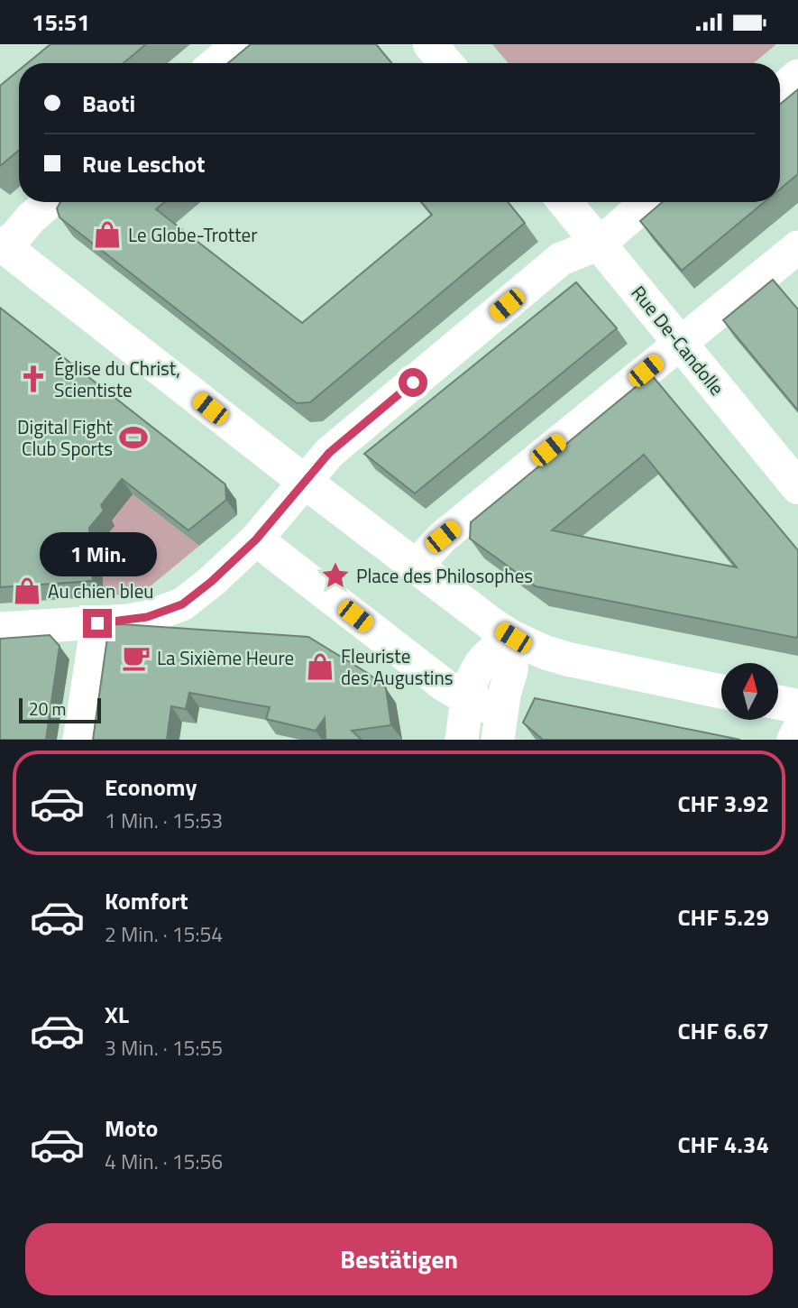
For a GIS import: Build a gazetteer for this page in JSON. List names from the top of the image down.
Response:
{
  "streets": {
    "main road": ["Rue De-Candolle"]
  },
  "places": {
    "shop": ["Le Globe-Trotter", "Au chien bleu", "Fleuriste des Augustins"],
    "church": ["Église du Christ, Scientiste"],
    "sports": ["Digital Fight Club Sports"],
    "place": ["Place des Philosophes"],
    "cafe": ["La Sixième Heure"]
  },
  "scale_bar": "20 m",
  "north": "top",
  "page": {
    "status": "15:51",
    "banner": ["Baoti", "Rue Leschot"],
    "bubble": "1 Min.",
    "scale": "20 m",
    "list": [
      {
        "name": "Economy",
        "note": "1 Min. · 15:53",
        "value": "CHF 3.92"
      },
      {
        "name": "Komfort",
        "note": "2 Min. · 15:54",
        "value": "CHF 5.29"
      },
      {
        "name": "XL",
        "note": "3 Min. · 15:55",
        "value": "CHF 6.67"
      },
      {
        "name": "Moto",
        "note": "4 Min. · 15:56",
        "value": "CHF 4.34"
      }
    ],
    "buttons": "Bestätigen"
  }
}
